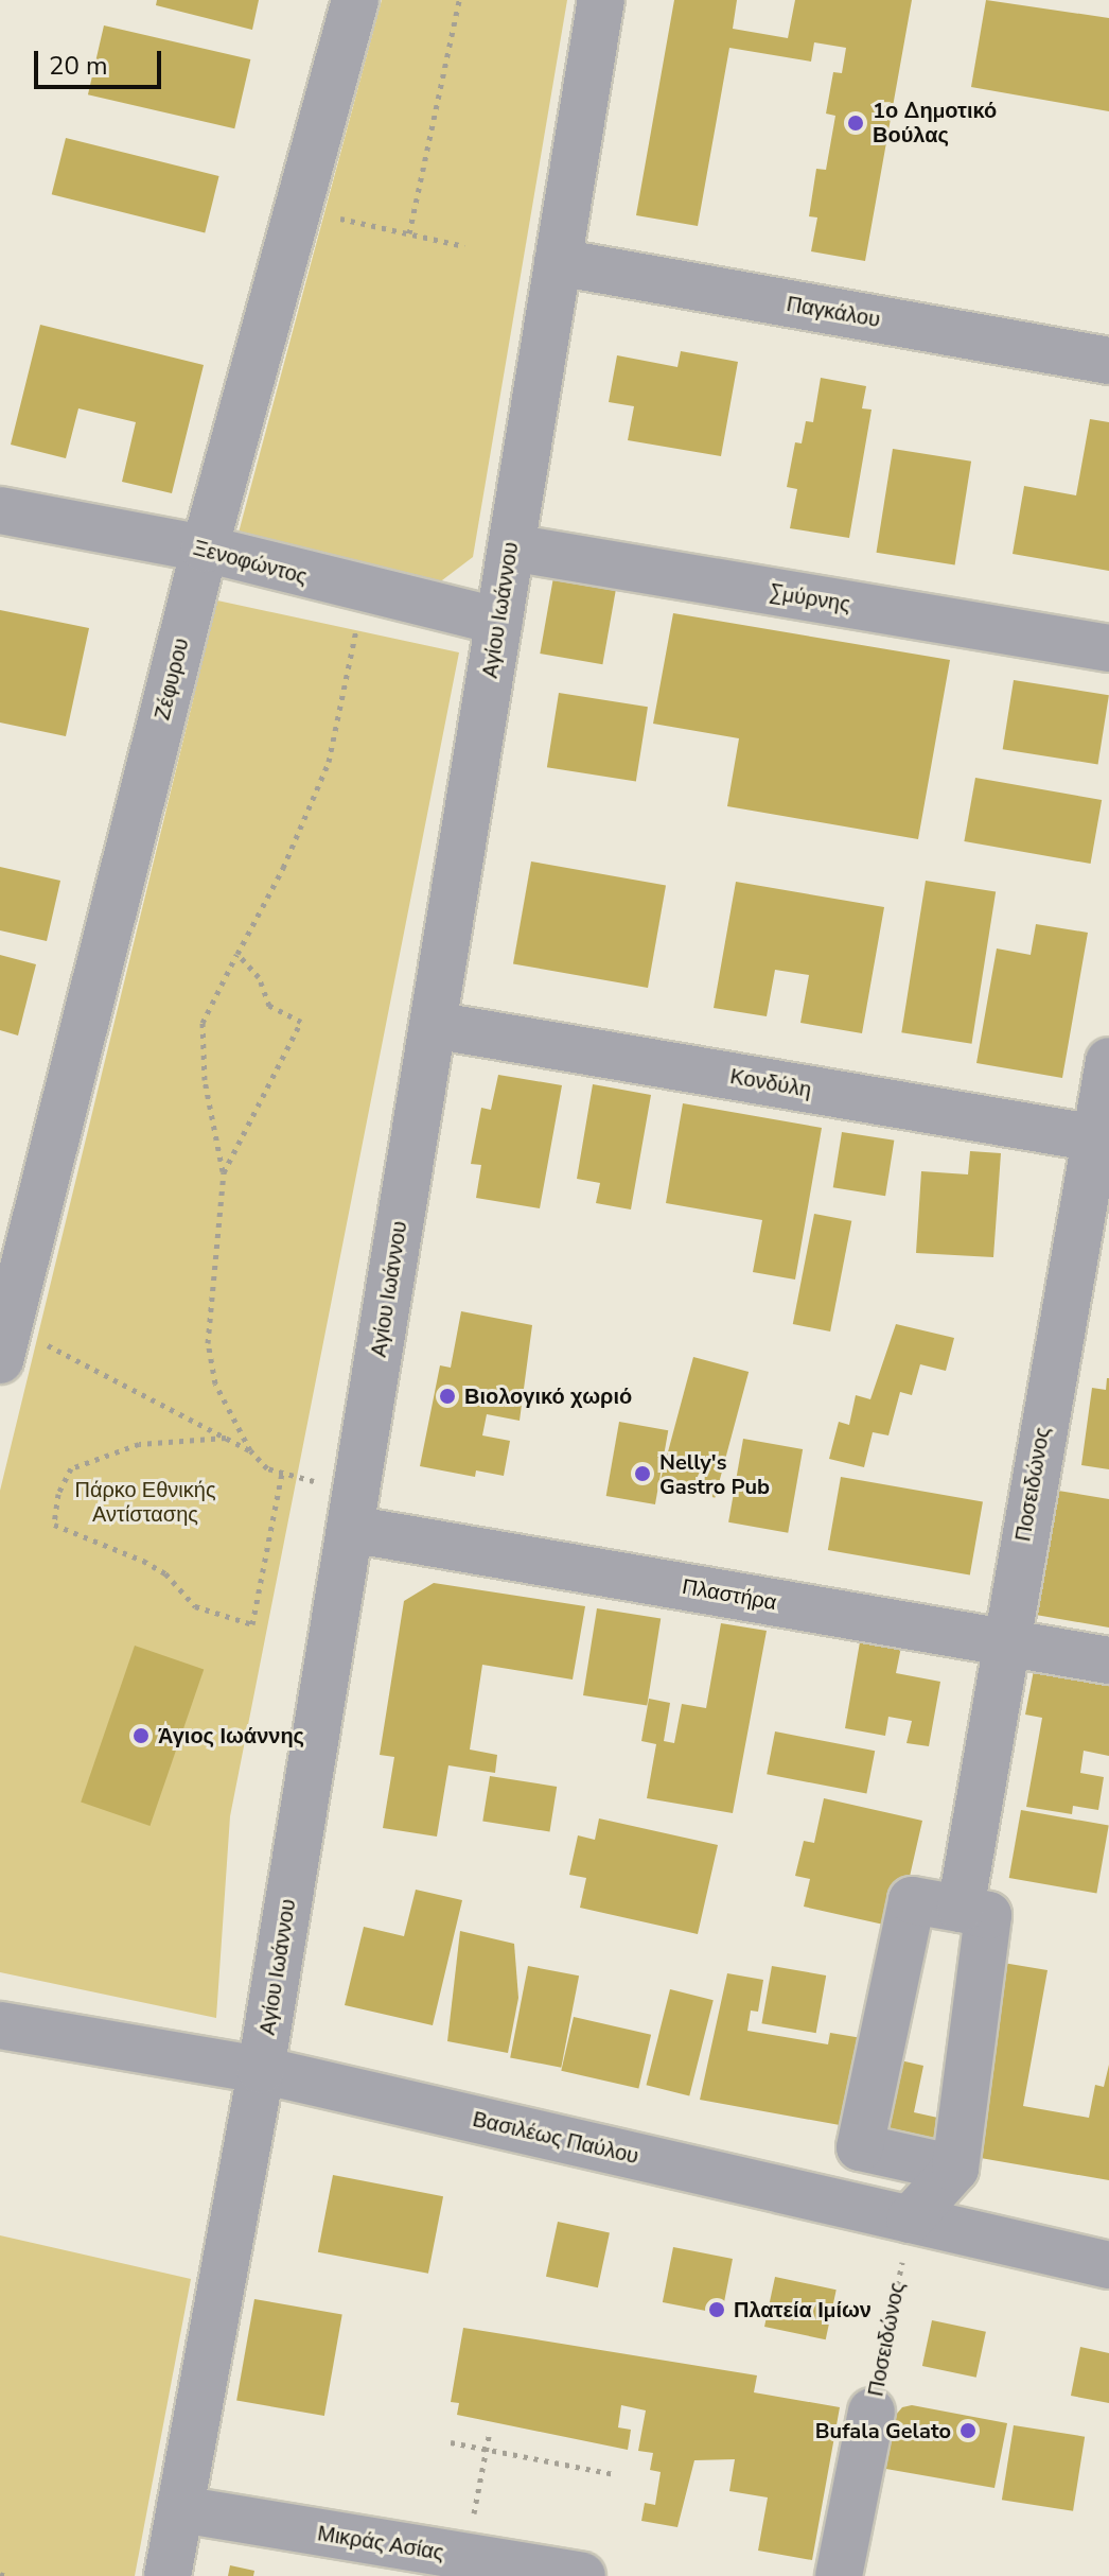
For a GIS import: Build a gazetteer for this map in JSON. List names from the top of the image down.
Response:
{
  "streets": {
    "street": [
      "Παγκάλου",
      "Ξενοφώντος",
      "Σμύρνης",
      "Αγίου Ιωάννου",
      "Ζέφυρου",
      "Κονδύλη",
      "Ποσειδώνος",
      "Πλαστήρα",
      "Βασιλέως Παύλου",
      "Μικράς Ασίας"
    ]
  },
  "crossings": [
    ["Παγκάλου", "Αγίου Ιωάννου"],
    ["Ξενοφώντος", "Αγίου Ιωάννου"],
    ["Ξενοφώντος", "Ζέφυρου"],
    ["Σμύρνης", "Αγίου Ιωάννου"],
    ["Αγίου Ιωάννου", "Κονδύλη"],
    ["Αγίου Ιωάννου", "Πλαστήρα"],
    ["Αγίου Ιωάννου", "Βασιλέως Παύλου"],
    ["Αγίου Ιωάννου", "Μικράς Ασίας"],
    ["Κονδύλη", "Ποσειδώνος"],
    ["Ποσειδώνος", "Πλαστήρα"],
    ["Ποσειδώνος", "Βασιλέως Παύλου"]
  ],
  "parks": ["Πάρκο Εθνικής Αντίστασης"],
  "places": [
    "1ο Δημοτικό Βούλας",
    "Βιολογικό χωριό",
    "Nelly's Gastro Pub",
    "Άγιος Ιωάννης",
    "Πλατεία Ιμίων",
    "Bufala Gelato"
  ],
  "scale_bar": "20 m"
}
